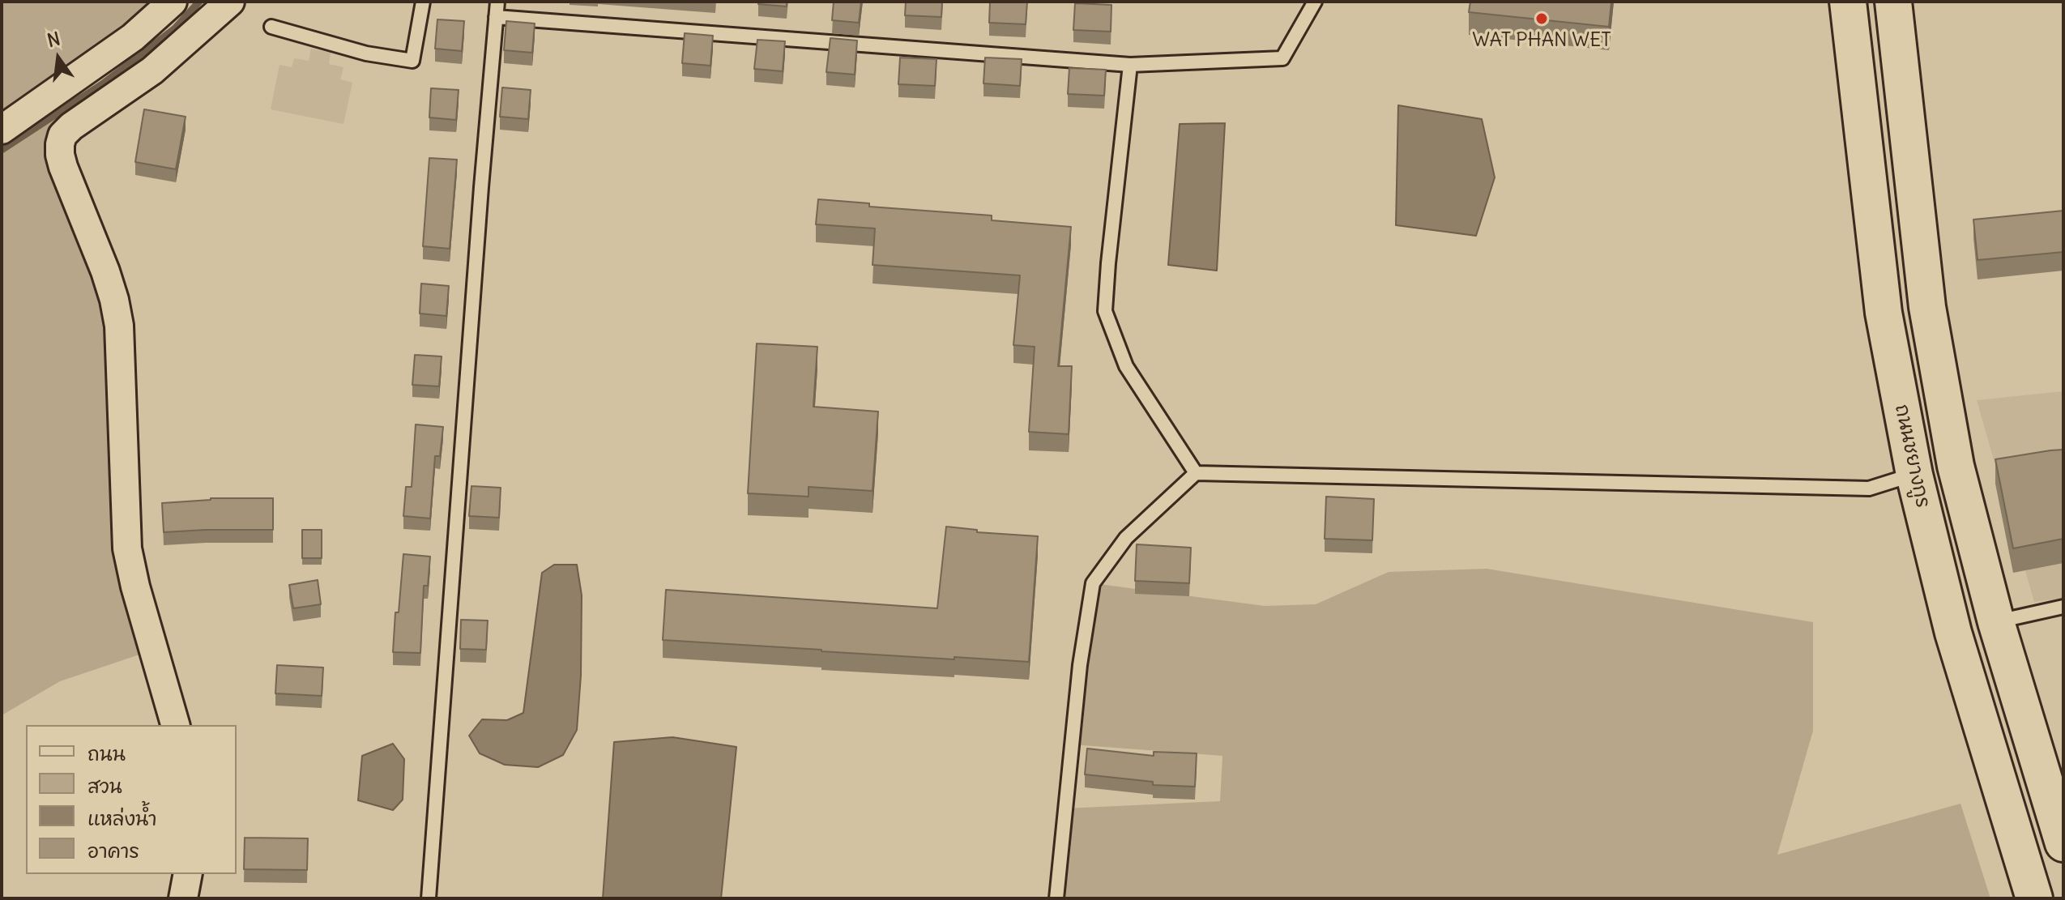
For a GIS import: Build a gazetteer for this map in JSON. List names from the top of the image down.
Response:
{
  "streets": {
    "highway": ["ถนนชยางกูร"]
  },
  "places": ["WAT PHAN WET"],
  "legend": [
    "ถนน",
    "สวน",
    "แหล่งน้ำ",
    "อาคาร"
  ],
  "north": "top"
}
